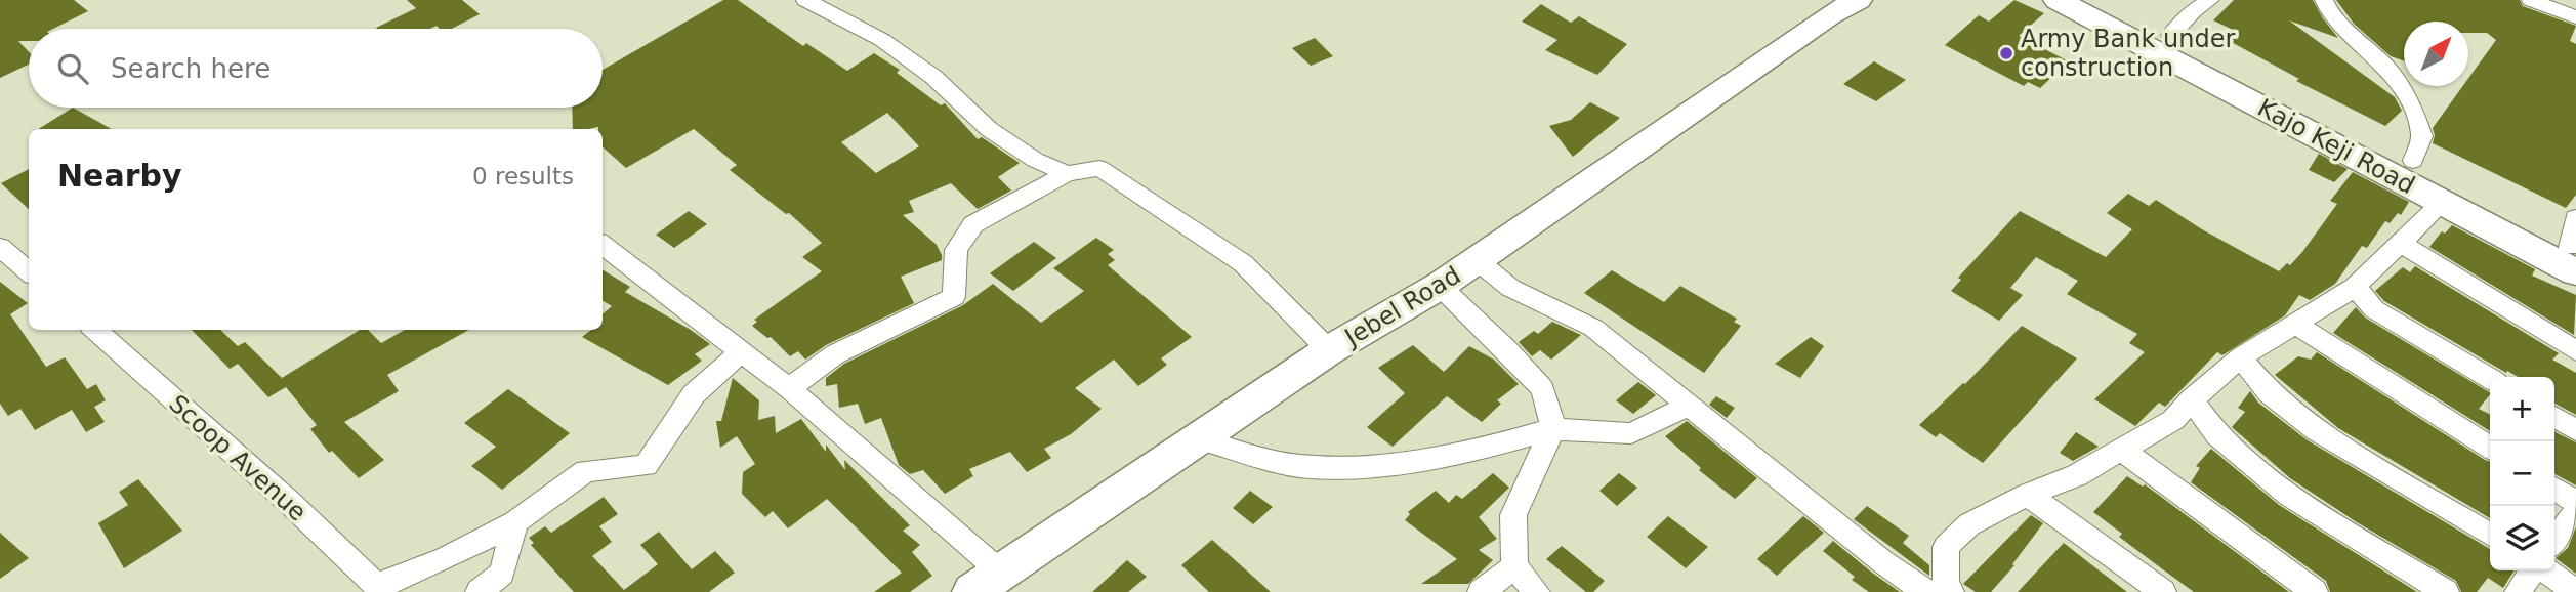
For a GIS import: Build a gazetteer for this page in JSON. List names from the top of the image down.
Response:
{
  "streets": {
    "main road": ["Kajo Keji Road", "Jebel Road"],
    "street": ["Scoop Avenue"]
  },
  "places": ["Army Bank under construction"],
  "north": "top right",
  "page": {
    "search": "Search here",
    "heading": ["Nearby", "0 results"],
    "map_buttons": ["+", "−"]
  }
}
